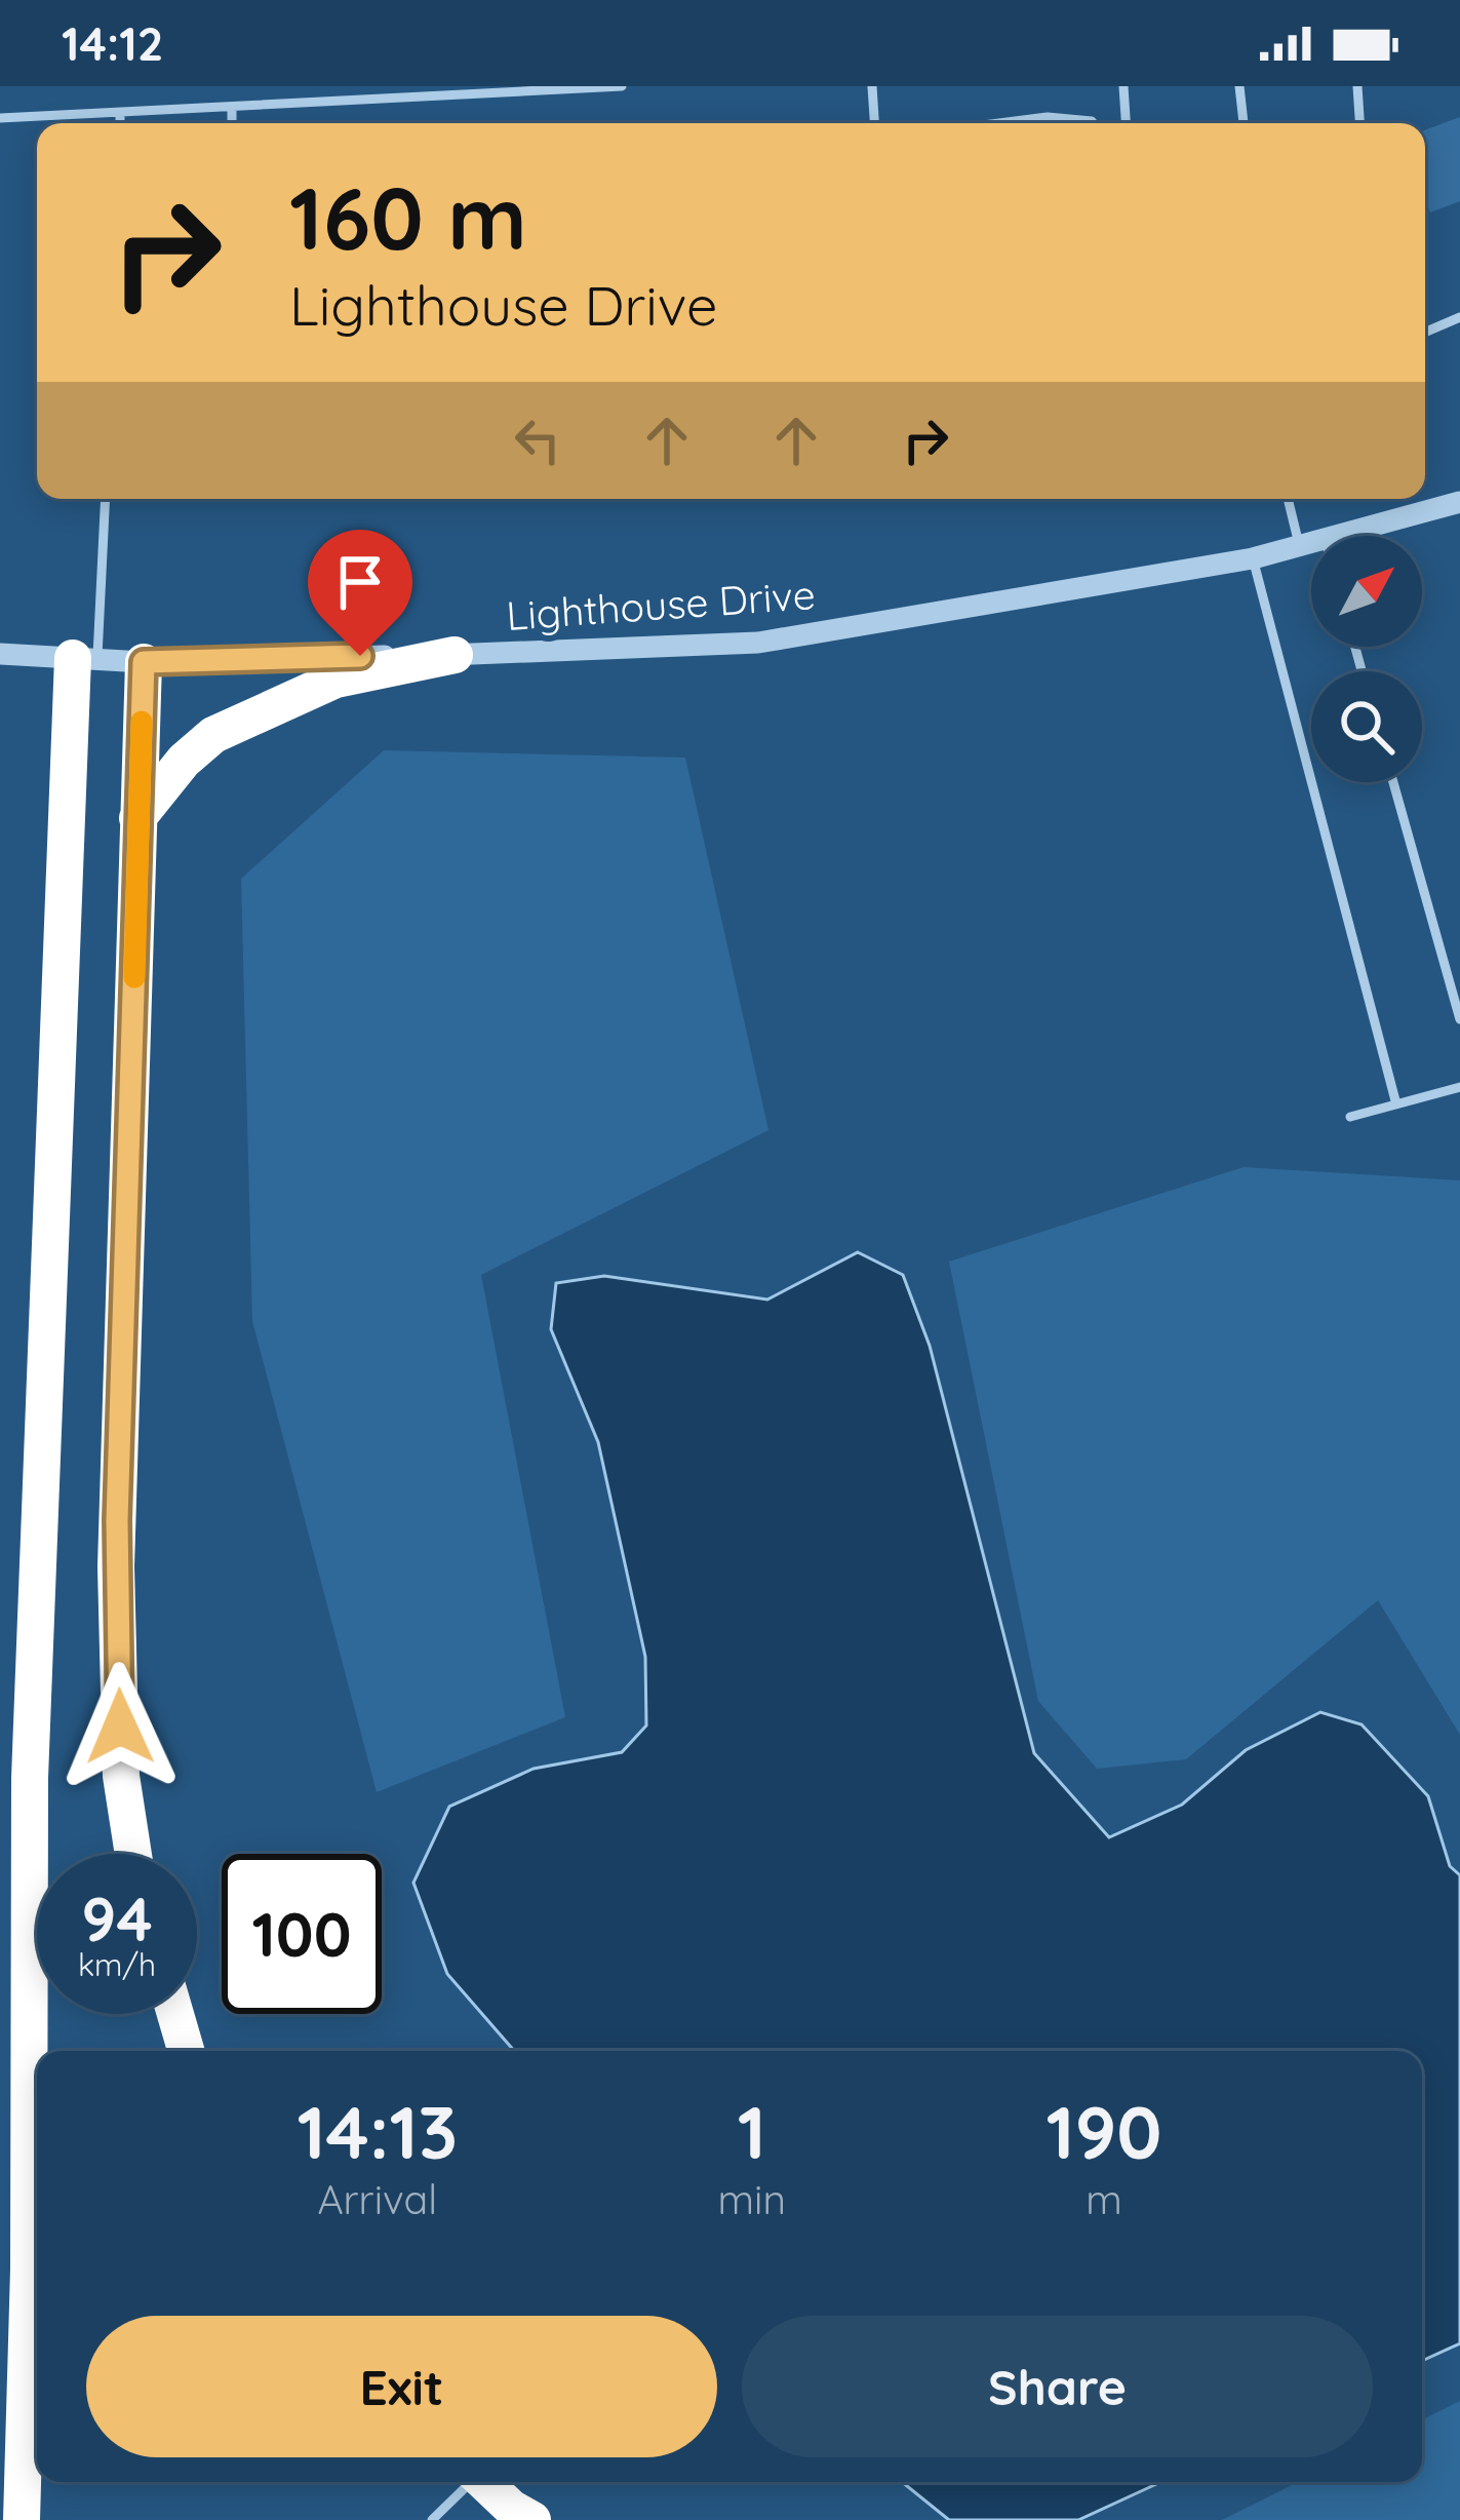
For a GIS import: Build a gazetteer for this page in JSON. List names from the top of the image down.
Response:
{
  "streets": {
    "street": ["Lighthouse Drive"]
  },
  "north": "top right",
  "page": {
    "status": "14:12",
    "turn": ["160 m", "Lighthouse Drive"],
    "speed": "94 km/h",
    "limit": "100",
    "eta": [
      "14:13",
      "Arrival",
      "1",
      "min",
      "190",
      "m"
    ],
    "buttons": ["Exit", "Share"]
  }
}
